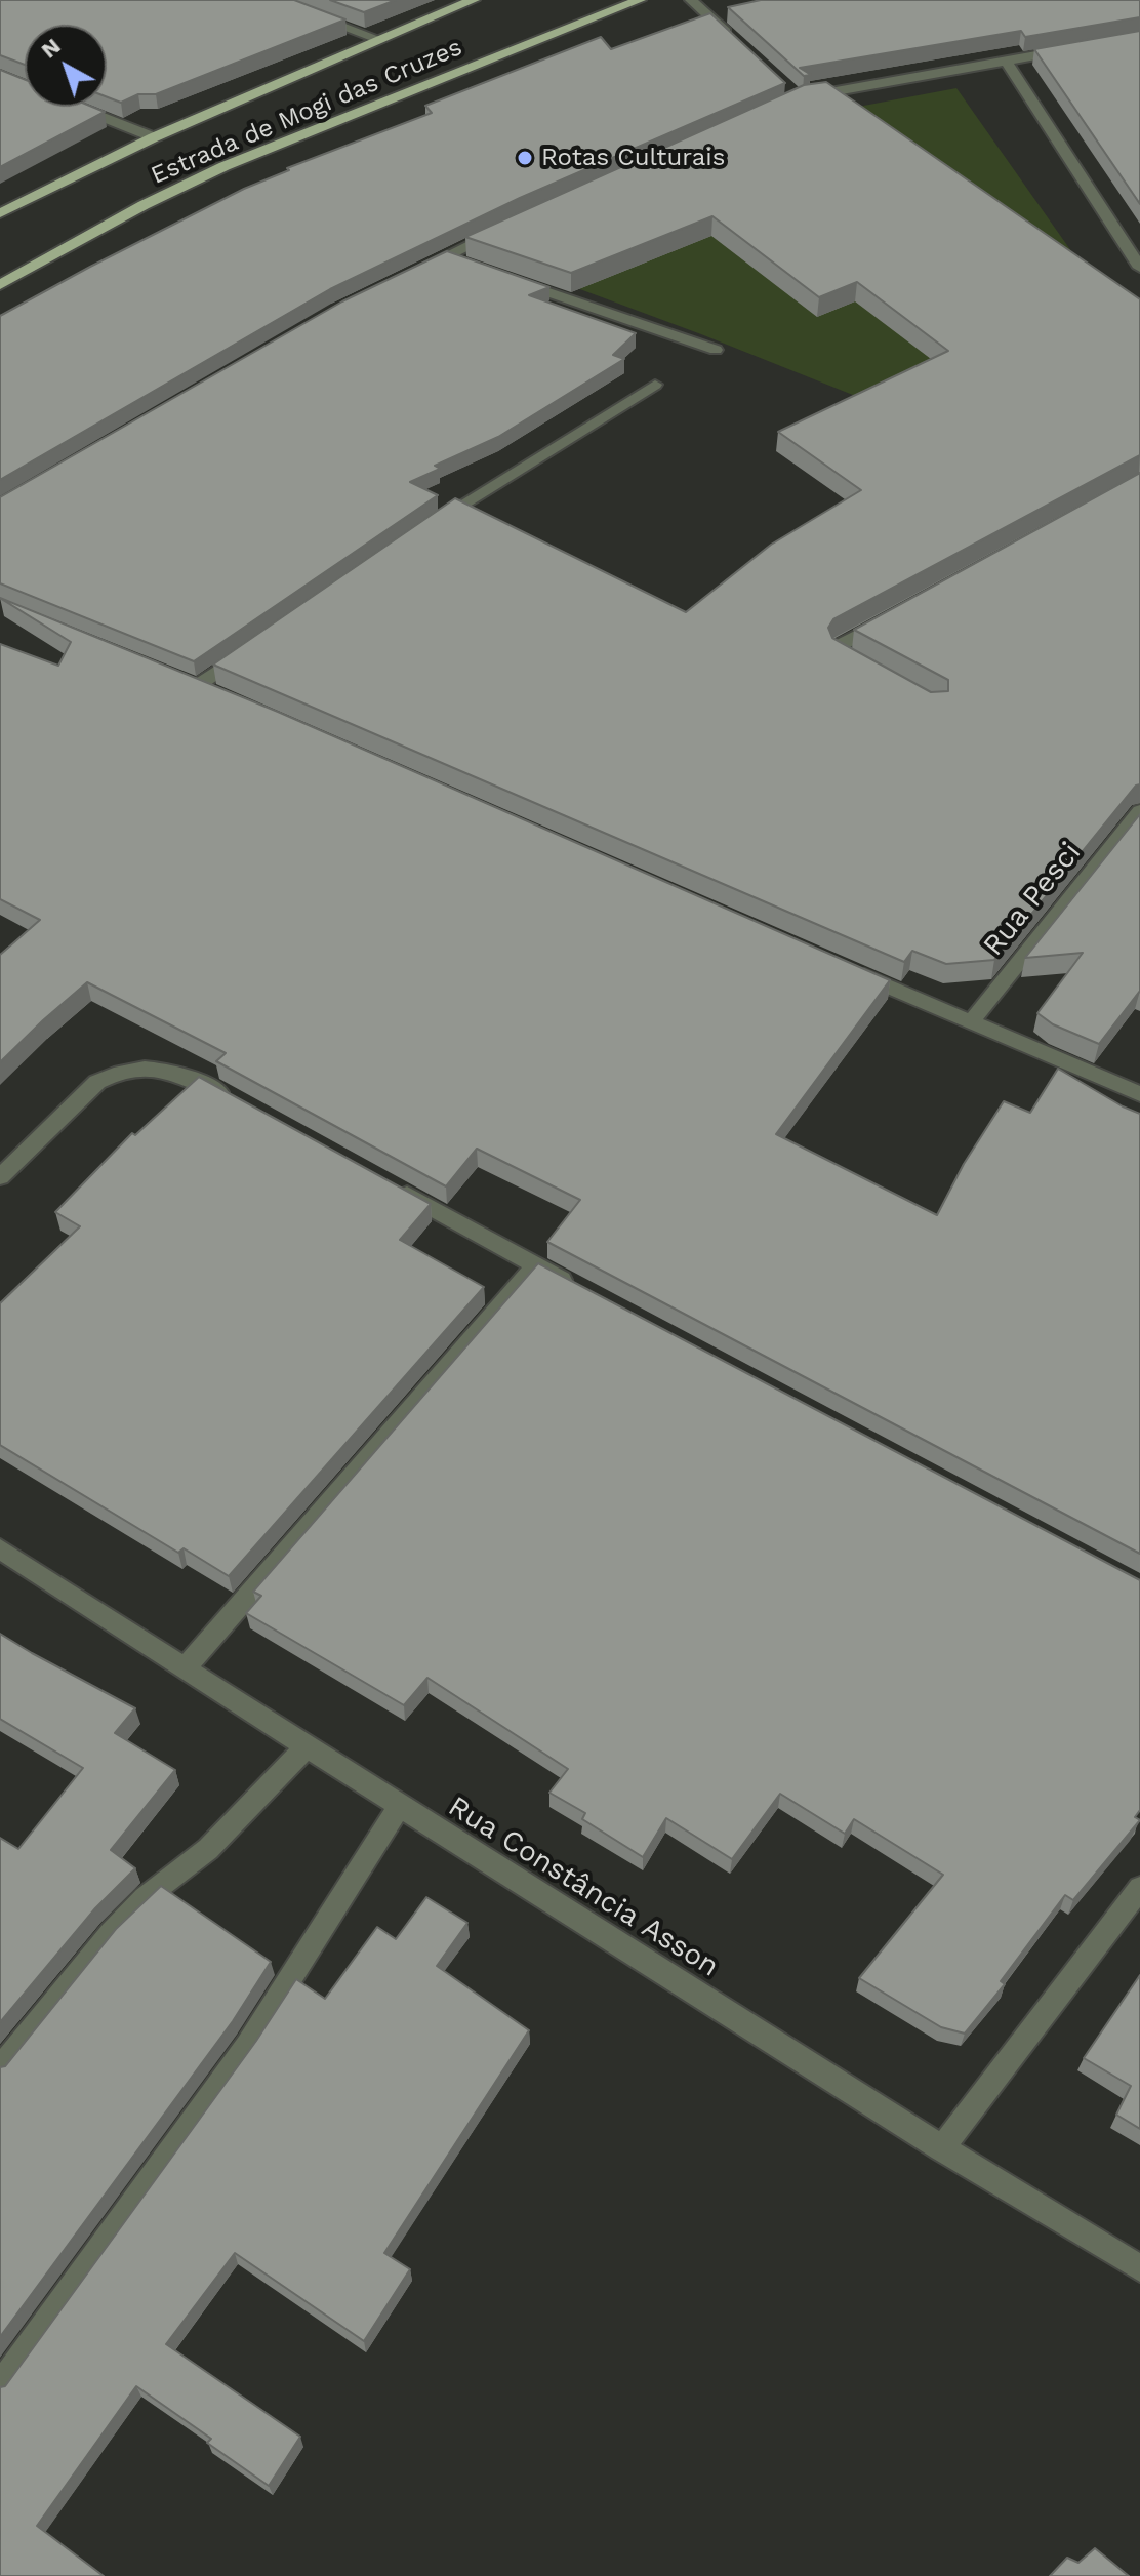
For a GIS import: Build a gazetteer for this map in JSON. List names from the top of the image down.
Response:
{
  "streets": {
    "main road": ["Estrada de Mogi das Cruzes"],
    "street": ["Rua Pesci", "Rua Constância Asson"]
  },
  "places": ["Rotas Culturais"],
  "north": "top left"
}
